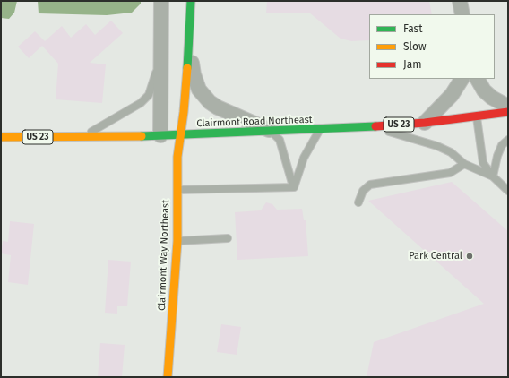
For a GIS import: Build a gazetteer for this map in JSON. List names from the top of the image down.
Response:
{
  "streets": {
    "main road": ["Clairmont Road Northeast", "US 23", "Clairmont Way Northeast"]
  },
  "crossings": [
    ["Clairmont Road Northeast", "Clairmont Way Northeast"]
  ],
  "places": ["Park Central"],
  "legend": ["Fast", "Slow", "Jam"]
}
